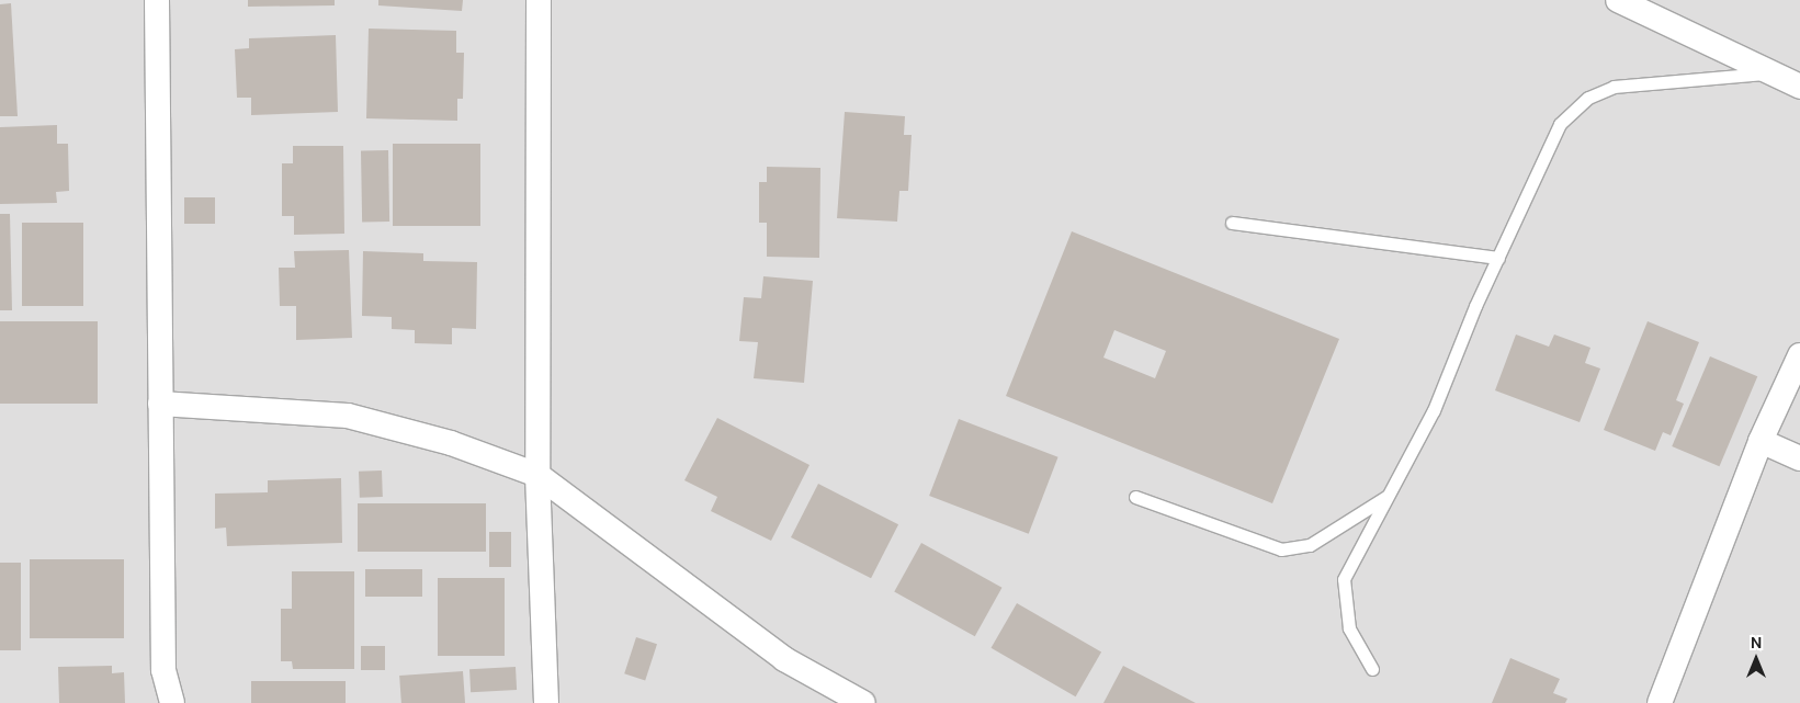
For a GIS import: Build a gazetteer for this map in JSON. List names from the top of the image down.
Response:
{
  "north": "top"
}
